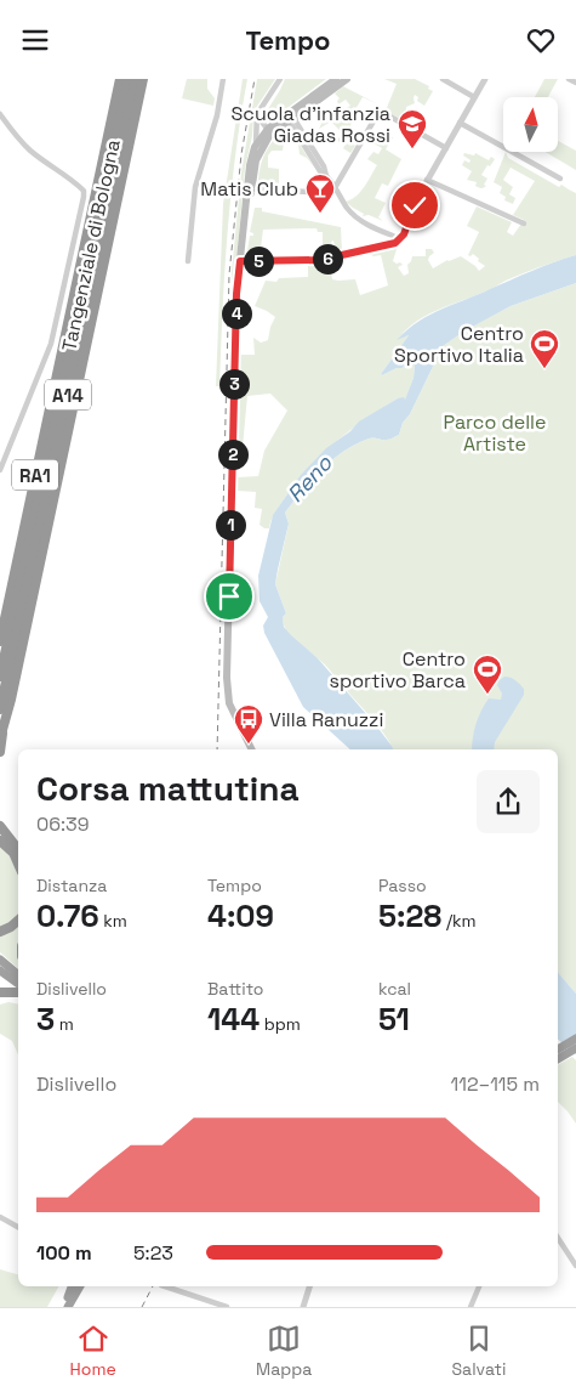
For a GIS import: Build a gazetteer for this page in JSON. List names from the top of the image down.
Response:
{
  "streets": {
    "highway": ["Tangenziale di Bologna", "A14", "RA1"]
  },
  "water": ["Reno"],
  "parks": ["Parco delle Artiste"],
  "places": {
    "school or university": ["Scuola d'infanzia Giadas Rossi"],
    "bar": ["Matis Club"],
    "sports": ["Centro Sportivo Italia", "Centro sportivo Barca"],
    "bus stop": ["Villa Ranuzzi"]
  },
  "north": "top",
  "page": {
    "header": "Tempo",
    "pins": [
      "6",
      "5",
      "4",
      "3",
      "2",
      "1"
    ],
    "heading": ["Corsa mattutina", "06:39"],
    "stats": [
      ["Distanza", "0.76 km"],
      ["Tempo", "4:09"],
      ["Passo", "5:28 /km"],
      ["Dislivello", "3 m"],
      ["Battito", "144 bpm"],
      ["kcal", "51"]
    ],
    "chart": ["Dislivello", "112–115 m"],
    "list": [
      {
        "name": "100 m",
        "note": "5:23"
      }
    ],
    "tabs": ["Home", "Mappa", "Salvati"]
  }
}
